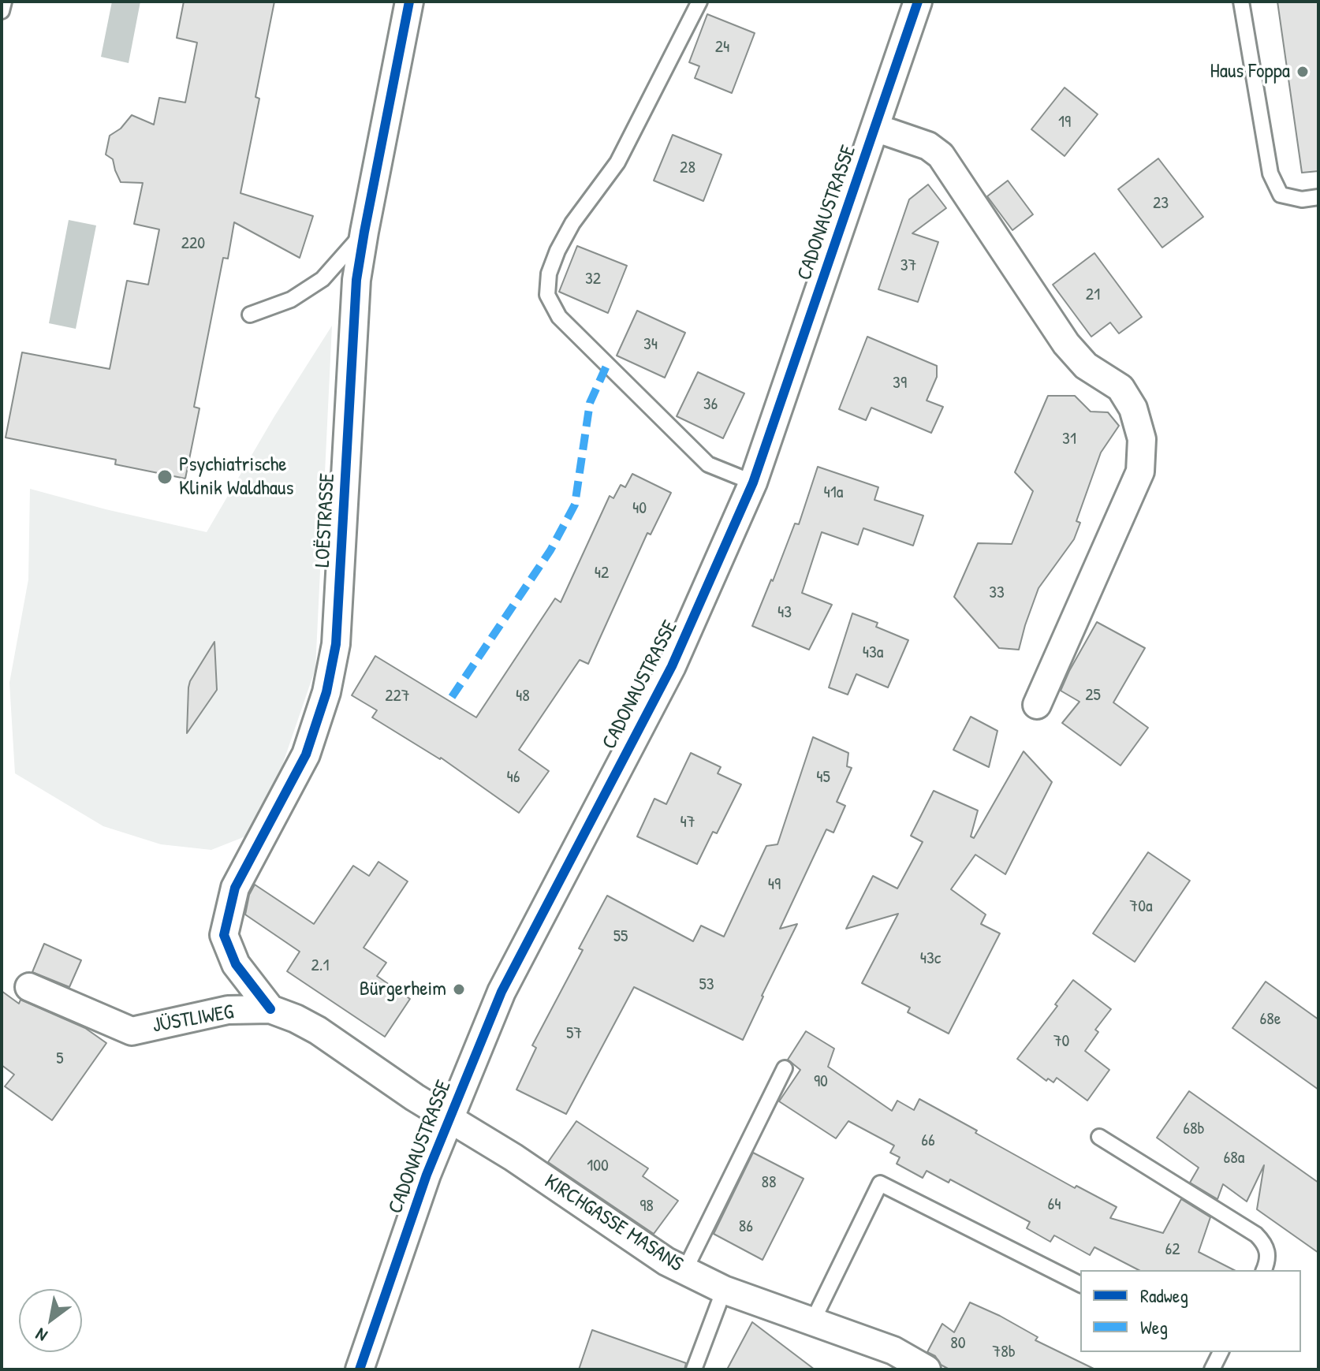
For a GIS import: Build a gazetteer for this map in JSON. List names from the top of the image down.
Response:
{
  "streets": {
    "street": [
      "CADONAUSTRASSE",
      "LOËSTRASSE",
      "JÜSTLIWEG",
      "KIRCHGASSE MASANS"
    ]
  },
  "crossings": [
    ["CADONAUSTRASSE", "JÜSTLIWEG"],
    ["CADONAUSTRASSE", "KIRCHGASSE MASANS"],
    ["LOËSTRASSE", "JÜSTLIWEG"],
    ["JÜSTLIWEG", "KIRCHGASSE MASANS"]
  ],
  "places": ["Haus Foppa", "Psychiatrische Klinik Waldhaus", "Bürgerheim"],
  "house_numbers": [
    "24",
    "19",
    "28",
    "23",
    "220",
    "37",
    "32",
    "21",
    "34",
    "39",
    "36",
    "31",
    "41a",
    "40",
    "42",
    "33",
    "43",
    "43a",
    "25",
    "227",
    "48",
    "46",
    "45",
    "47",
    "49",
    "70a",
    "55",
    "43c",
    "2.1",
    "53",
    "68e",
    "57",
    "70",
    "5",
    "90",
    "68b",
    "66",
    "68a",
    "100",
    "88",
    "64",
    "98",
    "86",
    "62",
    "80",
    "78b"
  ],
  "legend": ["Radweg", "Weg"],
  "north": "bottom left"
}
